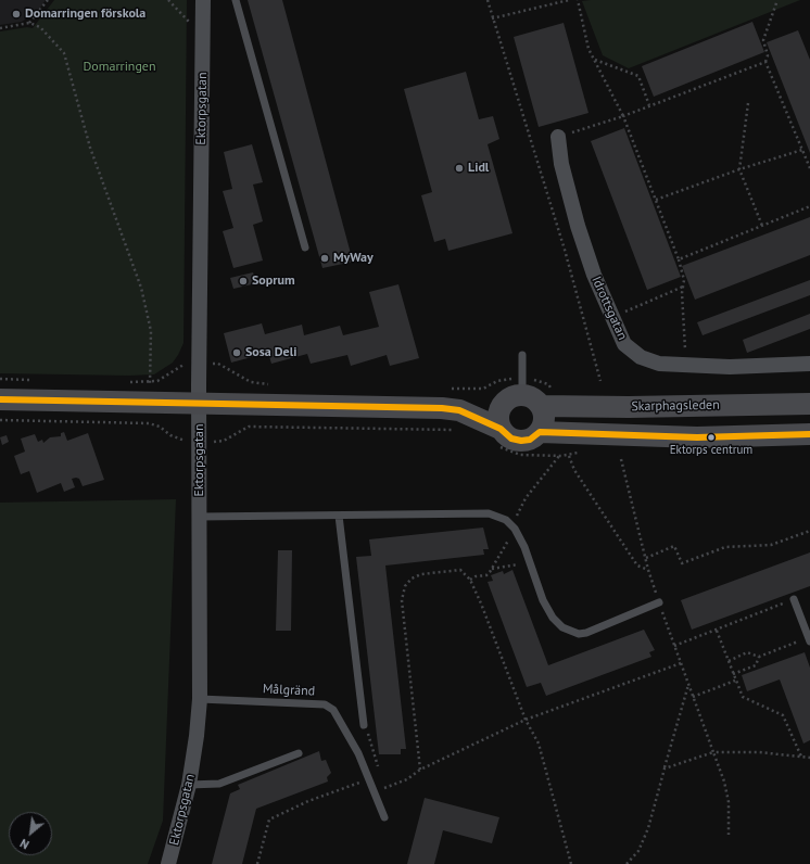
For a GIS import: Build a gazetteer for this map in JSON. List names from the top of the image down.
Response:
{
  "streets": {
    "main road": ["Skarphagsleden"],
    "street": ["Ektorpsgatan", "Idrottsgatan"],
    "lane": ["Målgränd"]
  },
  "crossings": [
    ["Ektorpsgatan", "Skarphagsleden"],
    ["Ektorpsgatan", "Målgränd"]
  ],
  "parks": ["Domarringen"],
  "places": [
    "Domarringen förskola",
    "Lidl",
    "MyWay",
    "Soprum",
    "Sosa Deli",
    "Ektorps centrum"
  ],
  "north": "bottom left"
}
